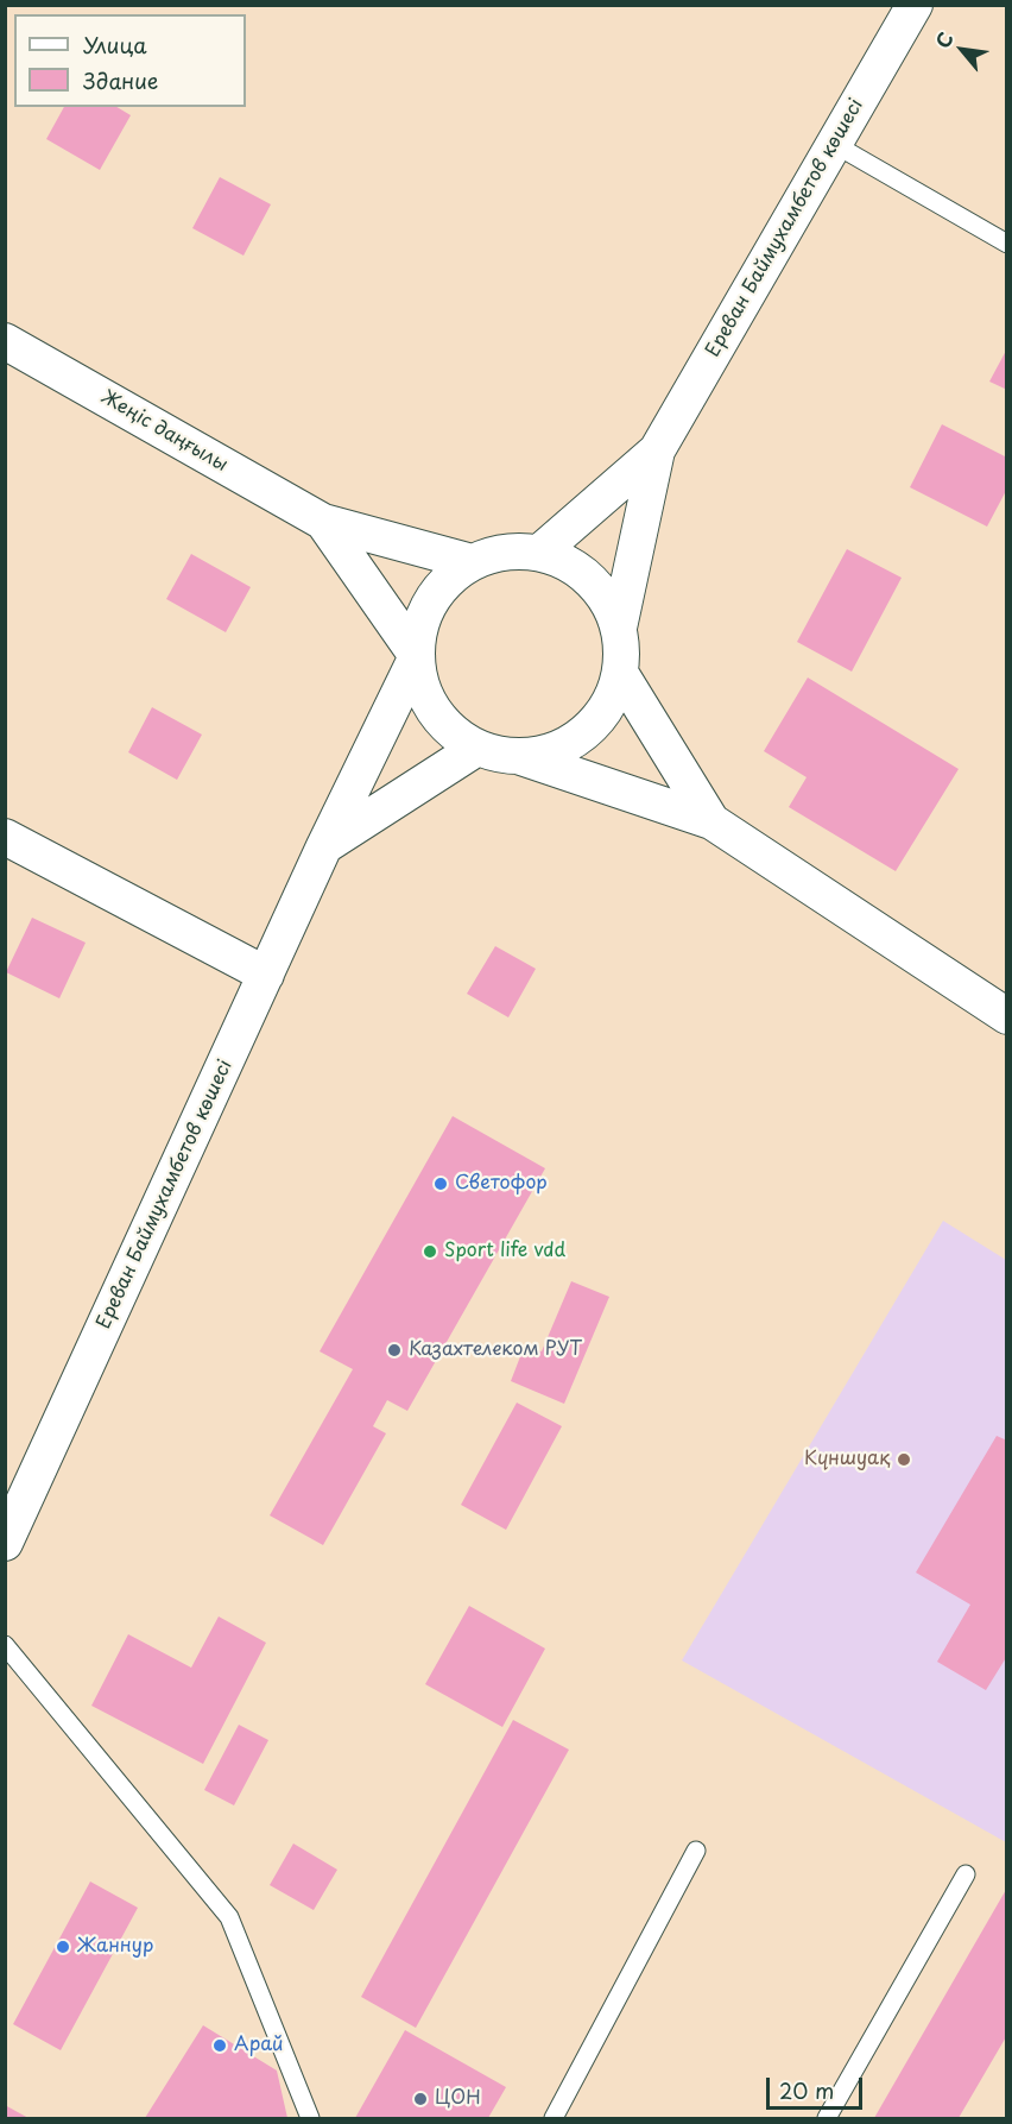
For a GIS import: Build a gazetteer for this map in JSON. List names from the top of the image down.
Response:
{
  "streets": {
    "street": ["Ереван Баймухамбетов көшесі", "Жеңіс даңғылы"]
  },
  "places": [
    "Светофор",
    "Sport life vdd",
    "Казахтелеком РУТ",
    "Күншуақ",
    "Жаннур",
    "Арай",
    "ЦОН"
  ],
  "legend": ["Улица", "Здание"],
  "scale_bar": "20 m",
  "north": "top left"
}
